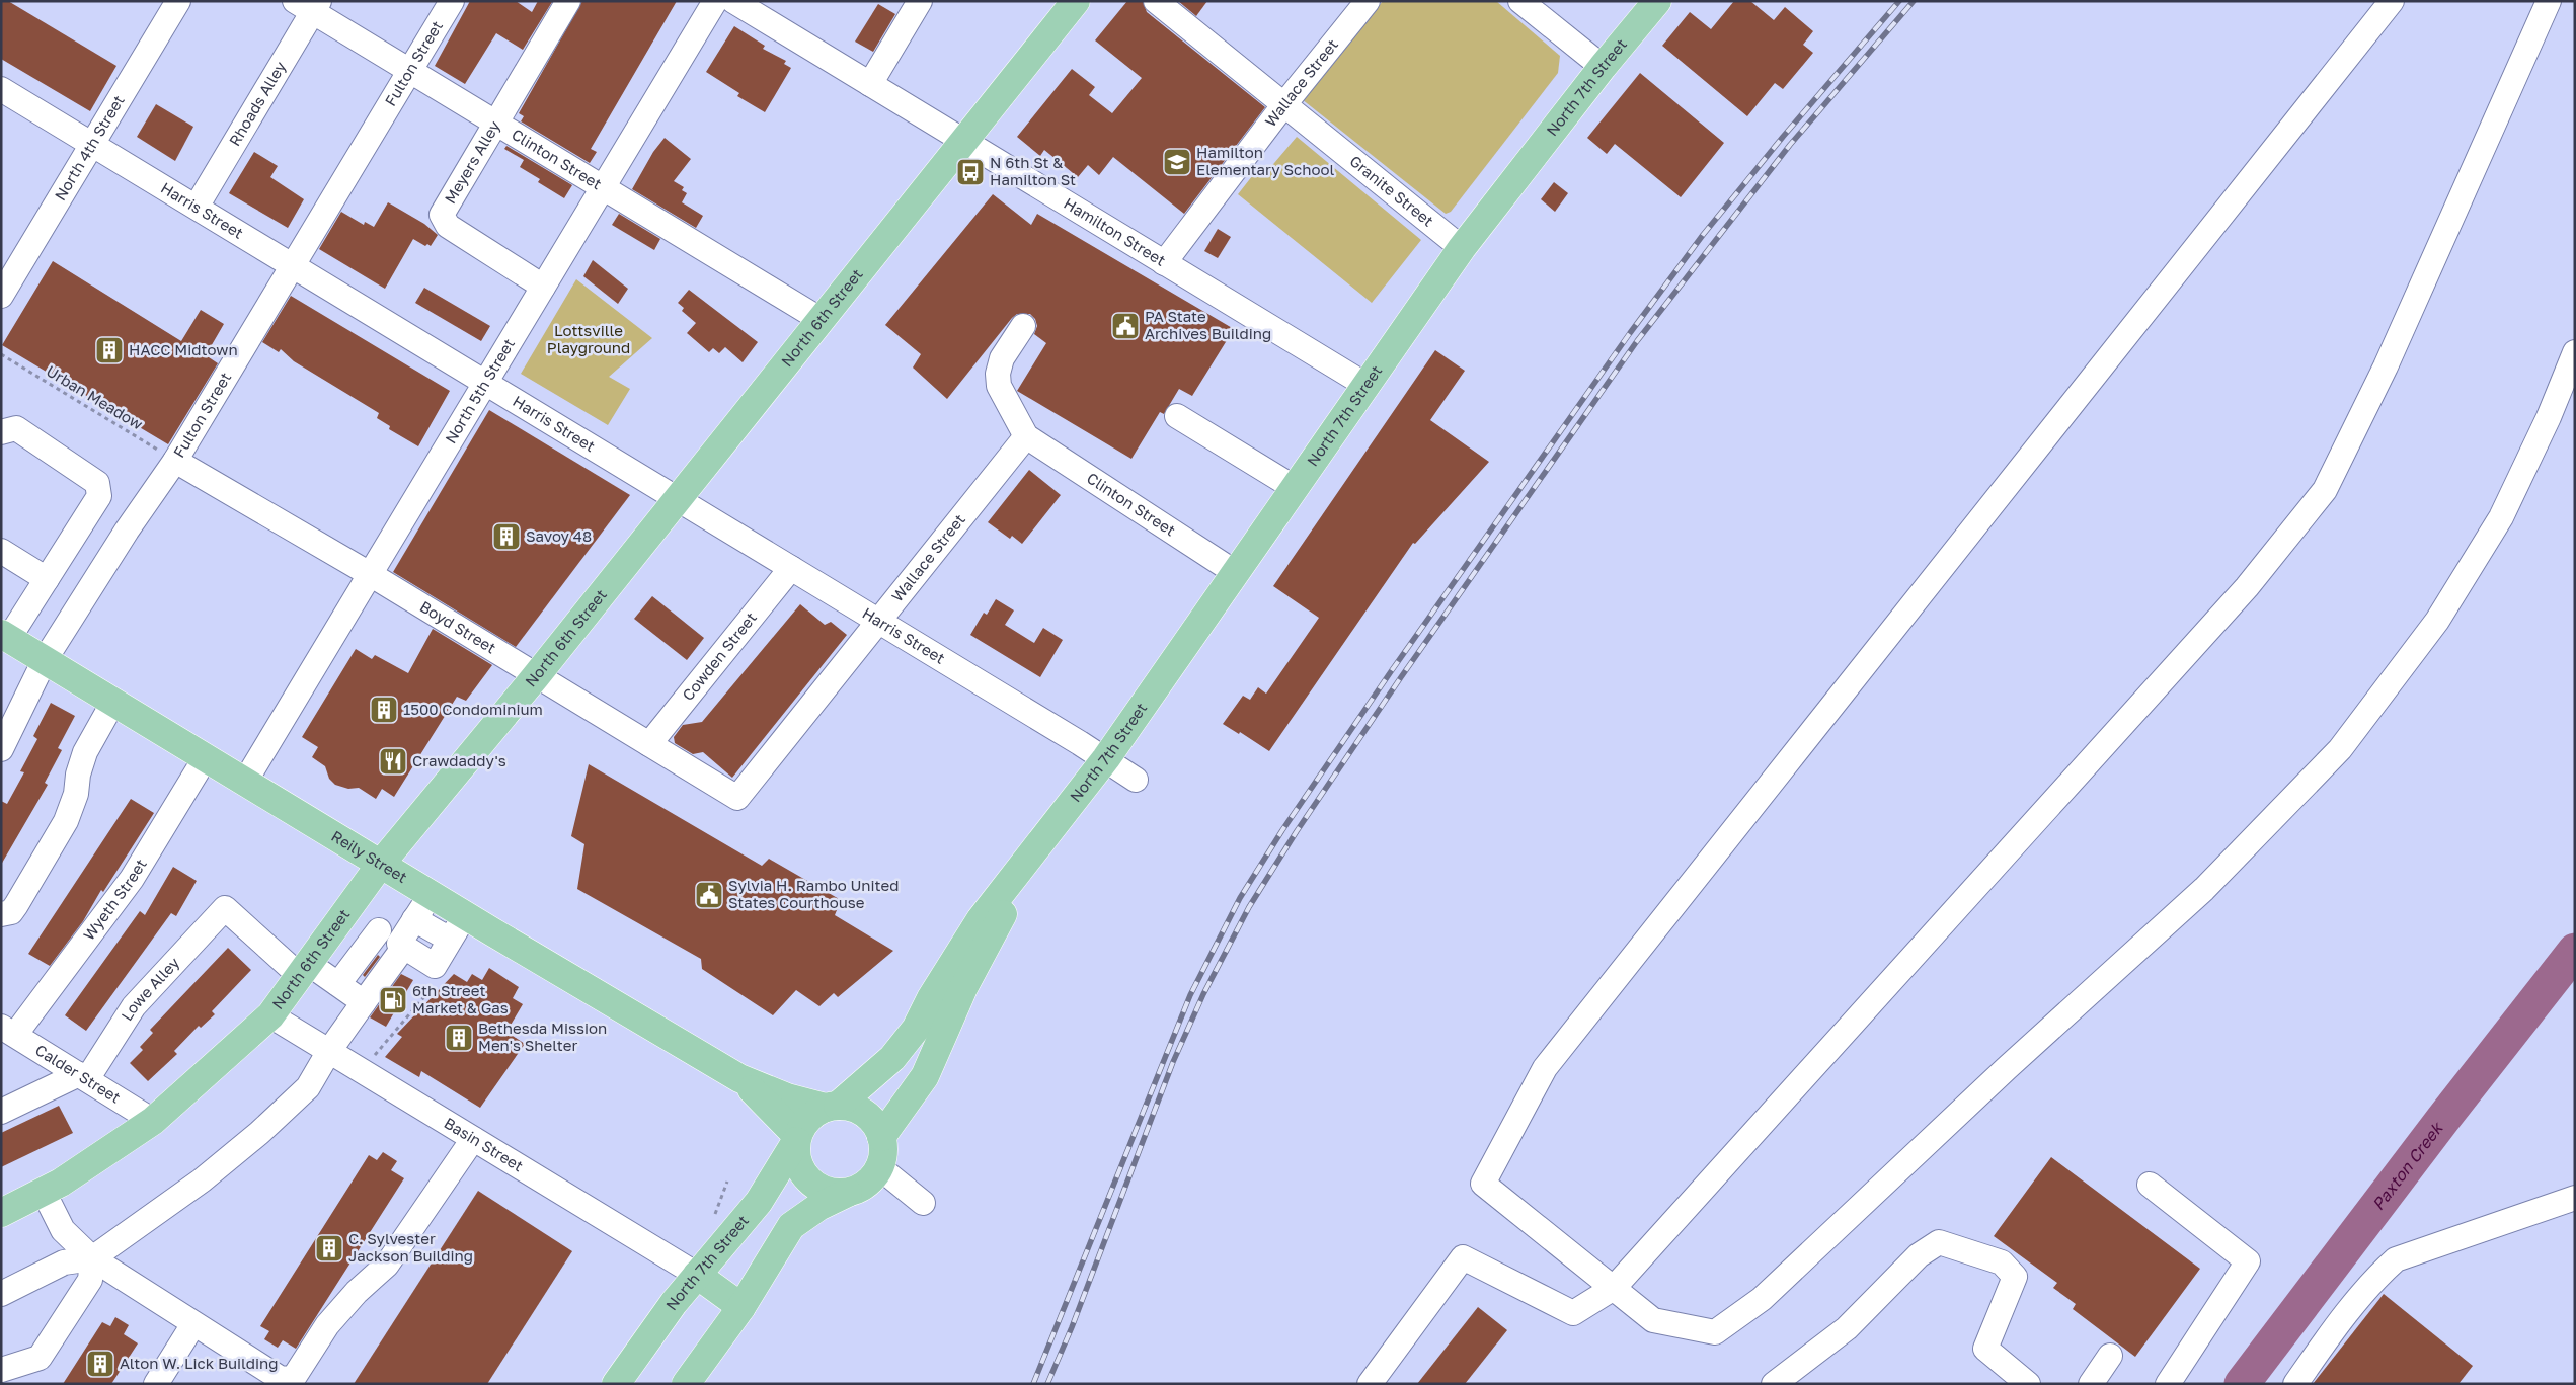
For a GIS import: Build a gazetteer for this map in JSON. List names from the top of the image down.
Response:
{
  "streets": {
    "main road": ["North 7th Street", "North 6th Street", "Reily Street"],
    "street": [
      "Fulton Street",
      "Wallace Street",
      "Rhoads Alley",
      "North 4th Street",
      "Clinton Street",
      "Meyers Alley",
      "Granite Street",
      "Harris Street",
      "Hamilton Street",
      "North 5th Street",
      "Boyd Street",
      "Cowden Street",
      "Wyeth Street",
      "Lowe Alley",
      "Calder Street",
      "Basin Street"
    ],
    "path": ["Urban Meadow"]
  },
  "crossings": [
    ["Fulton Street", "Clinton Street"],
    ["Fulton Street", "Harris Street"],
    ["Fulton Street", "Urban Meadow"],
    ["Fulton Street", "Boyd Street"],
    ["Fulton Street", "Reily Street"],
    ["Wallace Street", "Clinton Street"],
    ["Wallace Street", "Granite Street"],
    ["Wallace Street", "Harris Street"],
    ["Wallace Street", "Hamilton Street"],
    ["Wallace Street", "Boyd Street"],
    ["North 7th Street", "Clinton Street"],
    ["North 7th Street", "Granite Street"],
    ["North 7th Street", "Harris Street"],
    ["North 7th Street", "Hamilton Street"],
    ["North 7th Street", "Reily Street"],
    ["North 7th Street", "Basin Street"],
    ["Rhoads Alley", "Clinton Street"],
    ["Rhoads Alley", "Harris Street"],
    ["North 4th Street", "Harris Street"],
    ["Clinton Street", "Meyers Alley"],
    ["Clinton Street", "North 6th Street"],
    ["Clinton Street", "North 5th Street"],
    ["Meyers Alley", "North 5th Street"],
    ["Harris Street", "North 6th Street"],
    ["Harris Street", "North 5th Street"],
    ["Harris Street", "Cowden Street"],
    ["Hamilton Street", "North 6th Street"],
    ["North 6th Street", "Boyd Street"],
    ["North 6th Street", "Reily Street"],
    ["North 6th Street", "Lowe Alley"],
    ["North 6th Street", "Calder Street"],
    ["North 6th Street", "Basin Street"],
    ["North 5th Street", "Boyd Street"],
    ["North 5th Street", "Reily Street"],
    ["Urban Meadow", "Boyd Street"],
    ["Boyd Street", "Cowden Street"],
    ["Reily Street", "Wyeth Street"],
    ["Wyeth Street", "Calder Street"],
    ["Lowe Alley", "Calder Street"]
  ],
  "water": ["Paxton Creek"],
  "parks": ["Lottsville Playground"],
  "places": {
    "school or university": ["Hamilton Elementary School"],
    "bus stop": ["N 6th St & Hamilton St"],
    "public building": ["PA State Archives Building", "Sylvia H. Rambo United States Courthouse"],
    "building": [
      "HACC Midtown",
      "Savoy 48",
      "1500 Condominium",
      "Bethesda Mission Men's Shelter",
      "C. Sylvester Jackson Building",
      "Alton W. Lick Building"
    ],
    "restaurant": ["Crawdaddy's"],
    "fuel station": ["6th Street Market & Gas"]
  }
}
